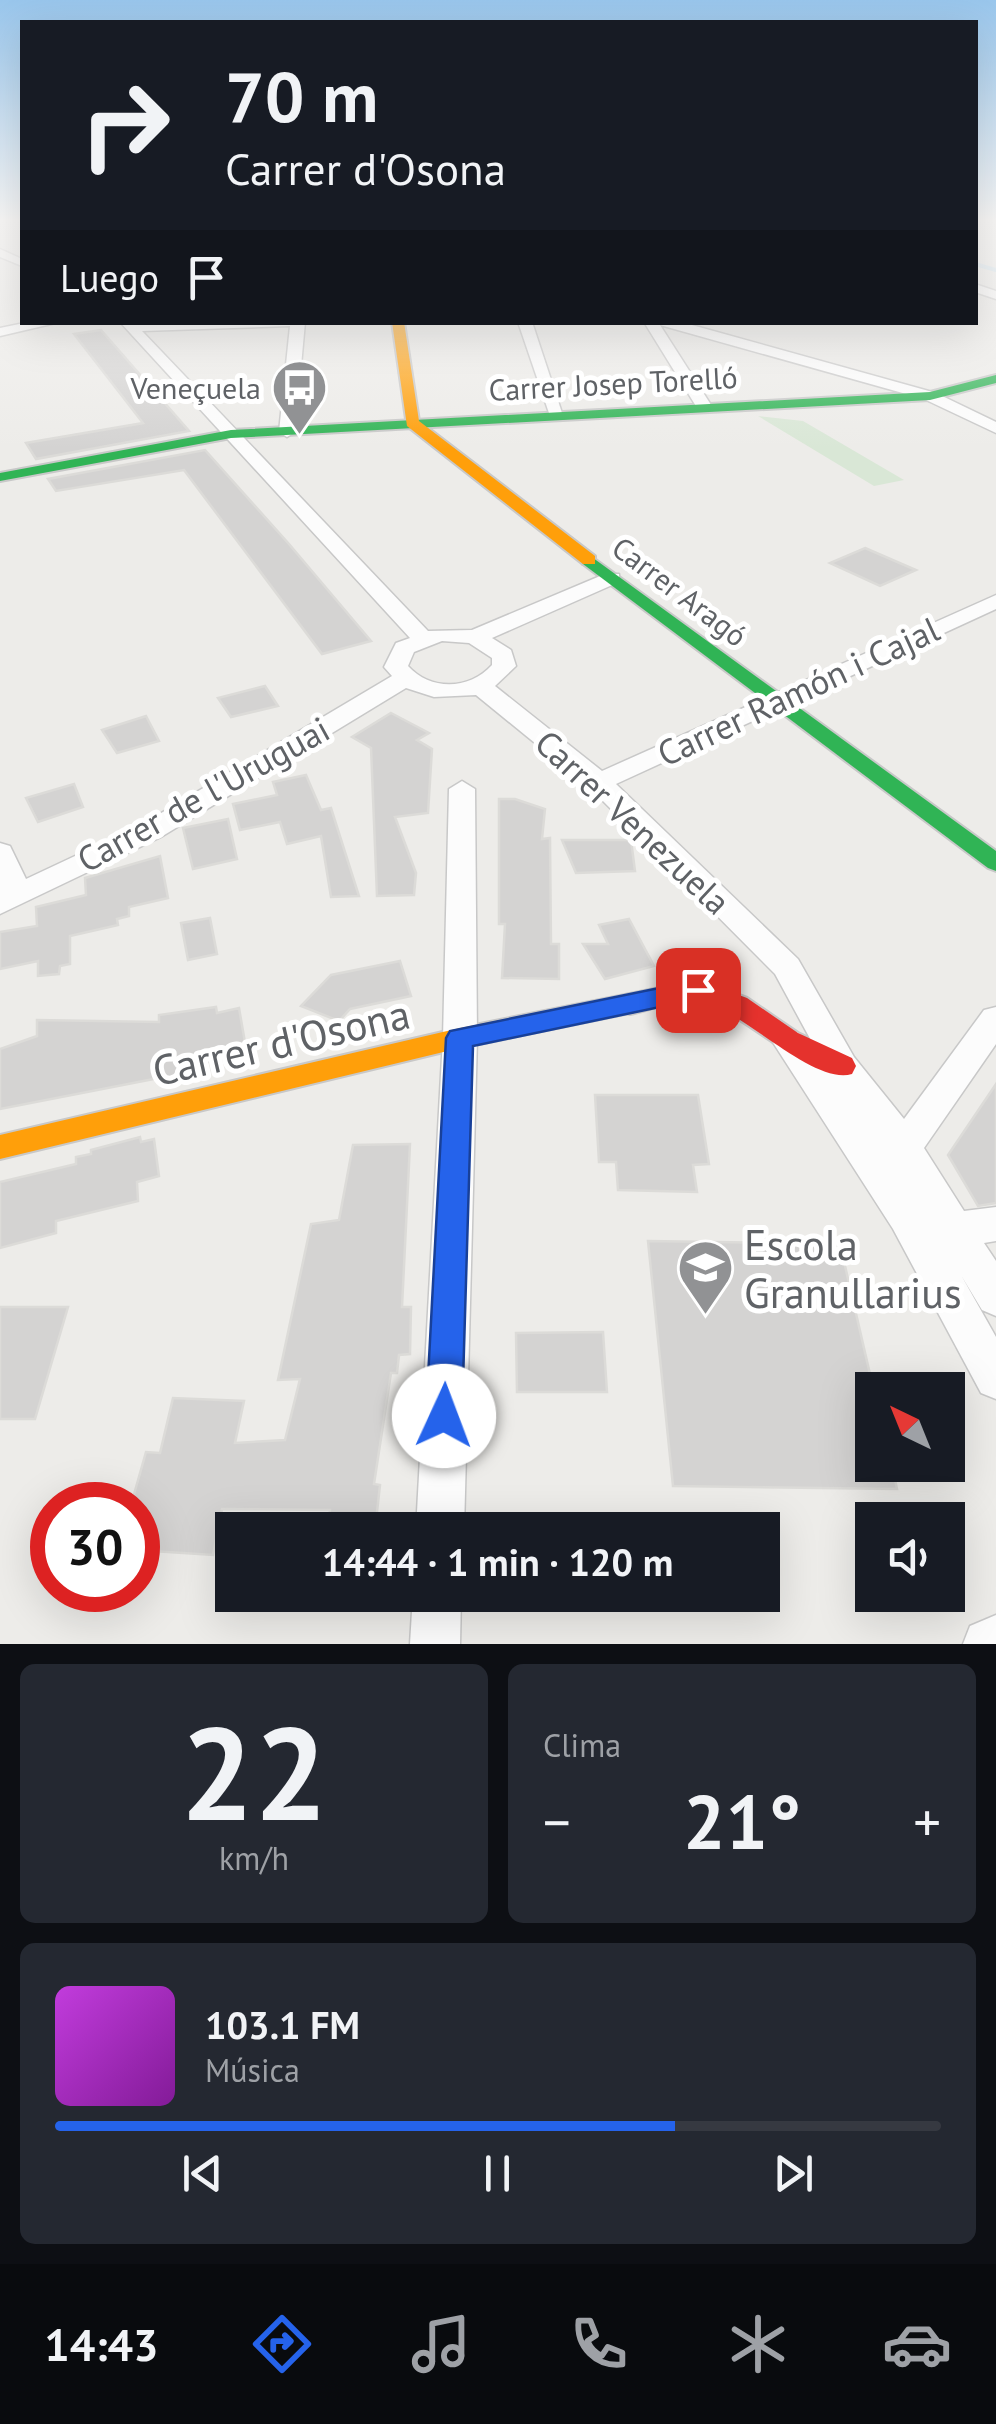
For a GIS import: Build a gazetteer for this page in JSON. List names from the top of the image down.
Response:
{
  "streets": {
    "street": [
      "Carrer Josep Torelló",
      "Carrer Aragó",
      "Carrer Ramón i Cajal",
      "Carrer de l'Uruguai",
      "Carrer Venezuela",
      "Carrer d'Osona"
    ]
  },
  "crossings": [
    ["Carrer Josep Torelló", "Carrer Aragó"],
    ["Carrer Aragó", "Carrer Ramón i Cajal"],
    ["Carrer Ramón i Cajal", "Carrer Venezuela"],
    ["Carrer Venezuela", "Carrer d'Osona"]
  ],
  "places": {
    "bus stop": ["Veneçuela"],
    "school or university": ["Escola Granullarius"]
  },
  "north": "top left",
  "page": {
    "turn": ["70 m", "Carrer d'Osona"],
    "then": "Luego",
    "limit": "30",
    "trip": "14:44 · 1 min · 120 m",
    "tile": [
      ["22", "km/h"],
      "Clima"
    ],
    "heat": ["−", "21°", "+"],
    "song": ["103.1 FM", "Música"],
    "tabs": "14:43"
  }
}
